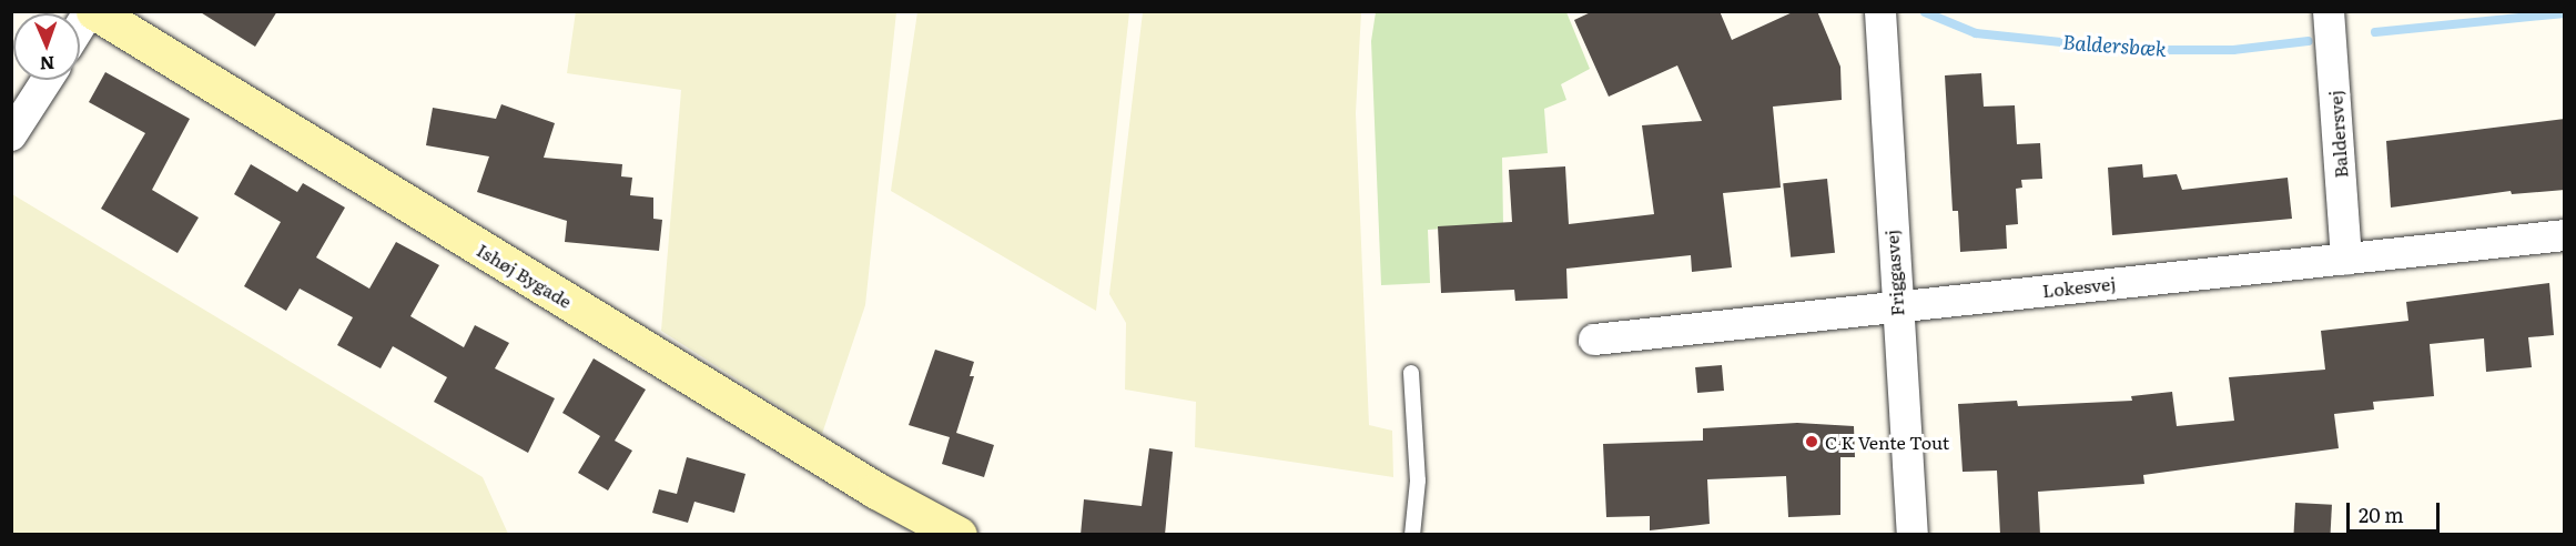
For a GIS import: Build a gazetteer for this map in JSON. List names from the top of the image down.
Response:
{
  "streets": {
    "street": [
      "Baldersvej",
      "Friggasvej",
      "Ishøj Bygade",
      "Lokesvej"
    ]
  },
  "crossings": [
    ["Baldersvej", "Lokesvej"],
    ["Friggasvej", "Lokesvej"]
  ],
  "water": ["Baldersbæk"],
  "places": ["C K Vente Tout"],
  "scale_bar": "20 m",
  "north": "bottom"
}
